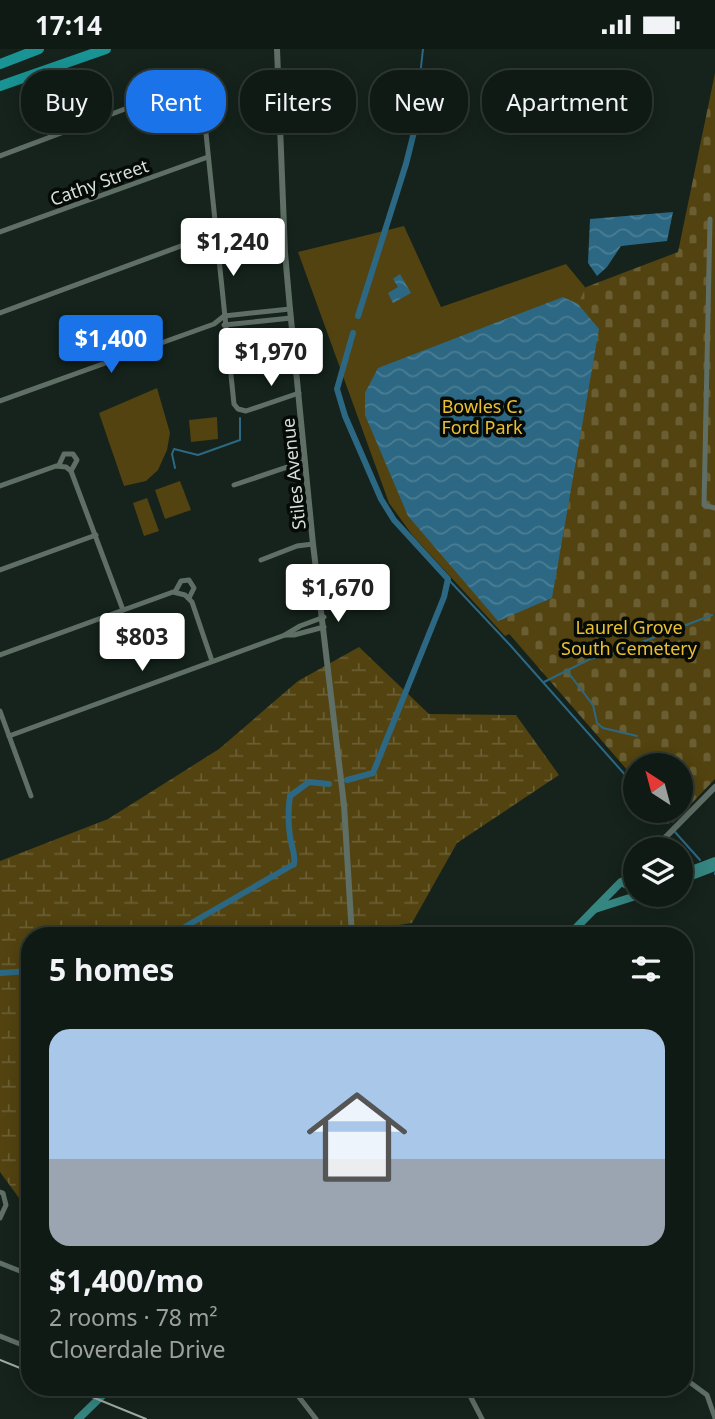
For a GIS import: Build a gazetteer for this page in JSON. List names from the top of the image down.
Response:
{
  "streets": {
    "street": ["Cathy Street", "Stiles Avenue"]
  },
  "parks": ["Bowles C. Ford Park", "Laurel Grove South Cemetery"],
  "north": "top left",
  "page": {
    "status": "17:14",
    "chip": [
      "Buy",
      "Rent",
      "Filters",
      "New",
      "Apartment"
    ],
    "price": [
      "$1,240",
      "$1,400",
      "$1,970",
      "$1,670",
      "$803"
    ],
    "heading": "5 homes",
    "list": [
      {
        "name": "$1,400/mo",
        "note": "2 rooms · 78 m² · Cloverdale Drive"
      }
    ]
  }
}
